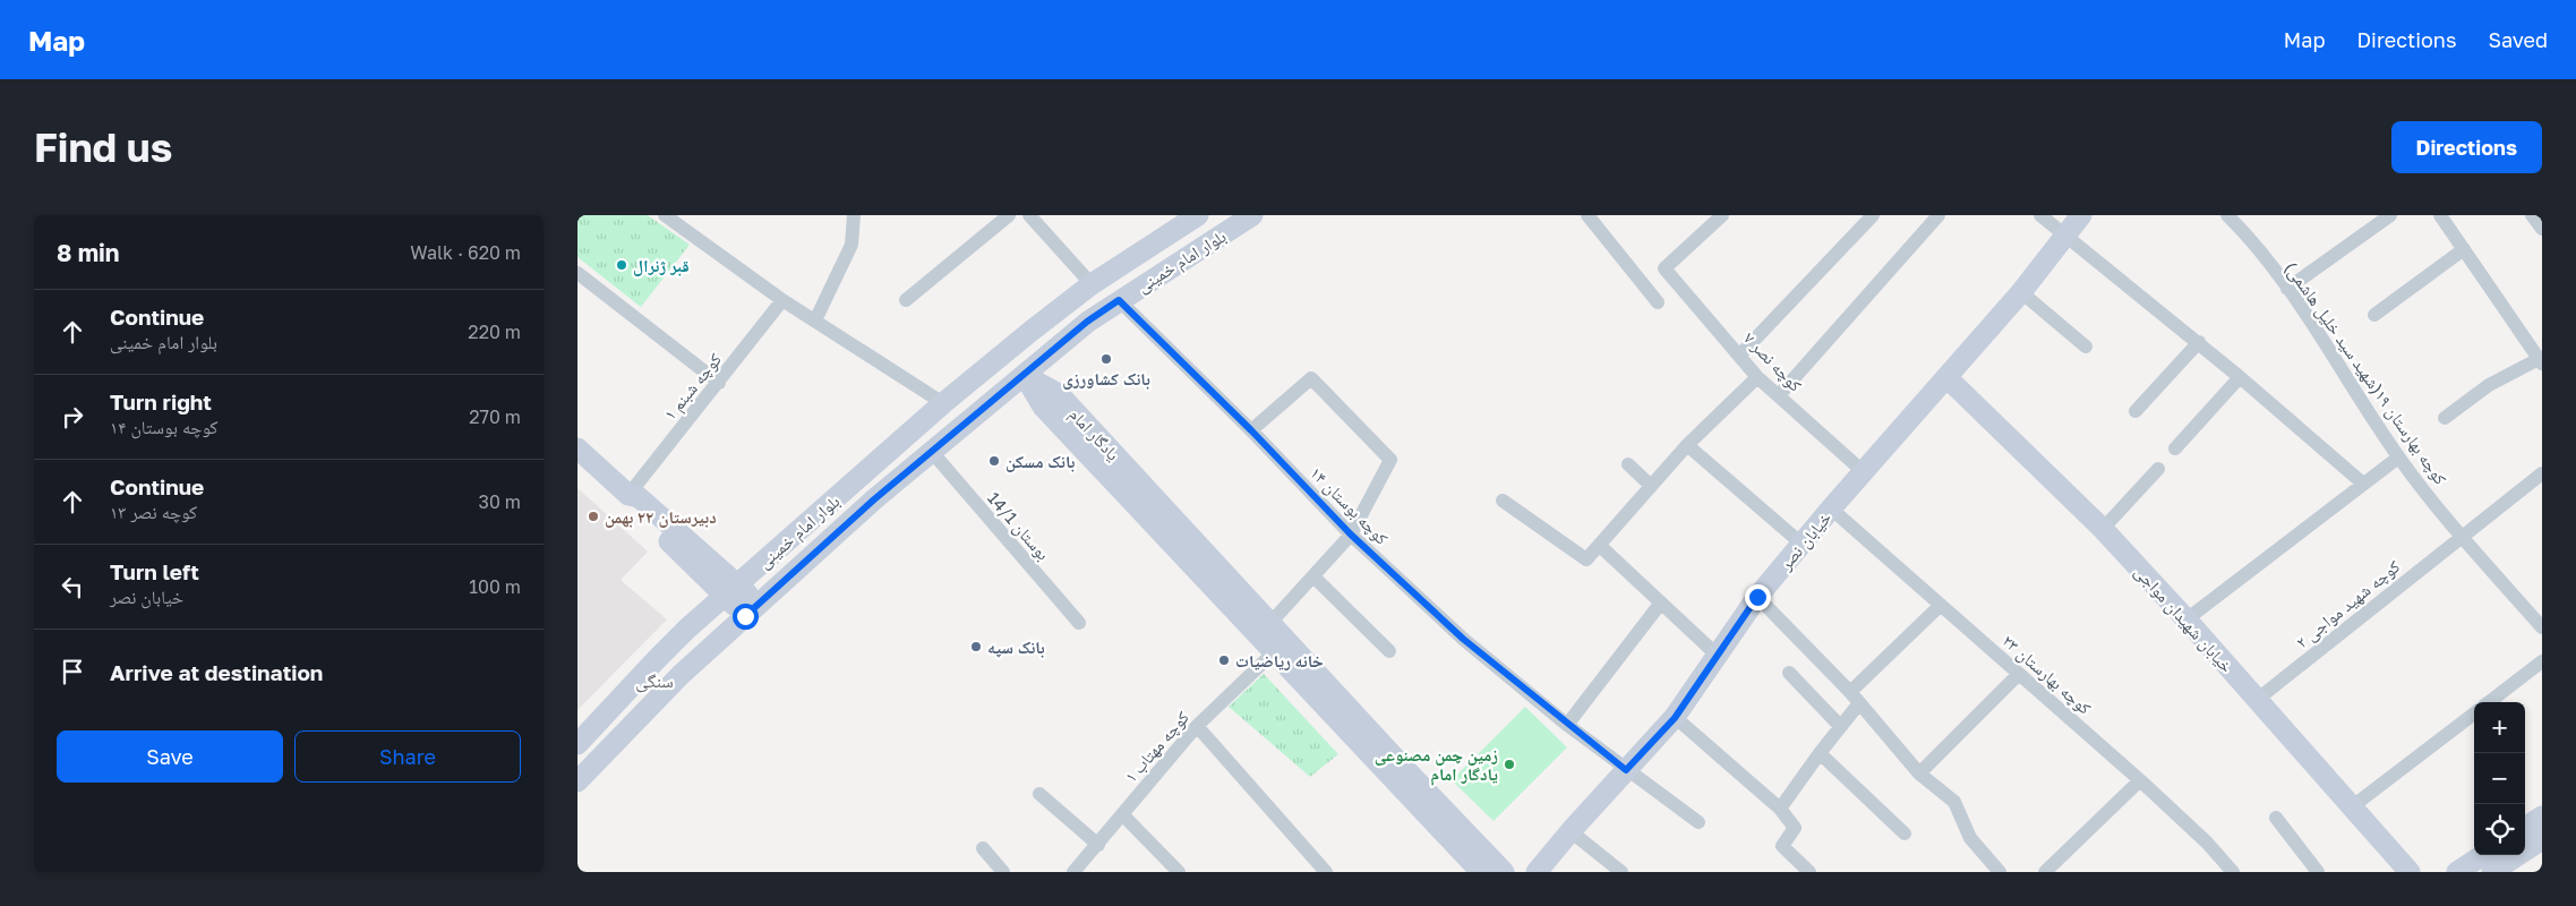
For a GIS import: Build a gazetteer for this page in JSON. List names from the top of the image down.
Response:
{
  "streets": {
    "street": [
      "بلوار امام خمینی",
      "کوچه نصر ۷",
      "کوچه بهارستان ۱۹(شهید سید خلیل هاشمی)",
      "کوچه شبنم ۱",
      "یادگار امام",
      "کوچه بوستان ۱۴",
      "بوستان 14/1",
      "خیابان نصر",
      "کوچه شهید مواجی ۲",
      "خیابان شهیدان مواجی",
      "کوچه بهارستان ۲۳",
      "کوچه مهتاب ۱"
    ]
  },
  "crossings": [
    ["بلوار امام خمینی", "یادگار امام"],
    ["بلوار امام خمینی", "کوچه بوستان ۱۴"],
    ["بلوار امام خمینی", "بوستان 14/1"],
    ["کوچه نصر ۷", "خیابان نصر"],
    ["کوچه بهارستان ۱۹(شهید سید خلیل هاشمی)", "کوچه شهید مواجی ۲"],
    ["یادگار امام", "کوچه مهتاب ۱"],
    ["کوچه بوستان ۱۴", "خیابان نصر"],
    ["خیابان نصر", "خیابان شهیدان مواجی"],
    ["خیابان نصر", "کوچه بهارستان ۲۳"],
    ["کوچه شهید مواجی ۲", "خیابان شهیدان مواجی"]
  ],
  "districts": ["سنگی"],
  "places": [
    "قبر ژنرال",
    "بانک کشاورزی",
    "بانک مسکن",
    "دبیرستان ۲۲ بهمن",
    "بانک سپه",
    "خانه ریاضیات",
    "زمین چمن مصنوعی یادگار امام"
  ],
  "page": {
    "header": "Map",
    "nav": ["Map", "Directions", "Saved"],
    "buttons": [
      "Directions",
      ["Save", "Share"]
    ],
    "title": "Find us",
    "heading": ["8 min", "Walk · 620 m"],
    "list": [
      ["Continue", "بلوار امام خمینی", "220 m"],
      ["Turn right", "کوچه بوستان ۱۴", "270 m"],
      ["Continue", "کوچه نصر ۱۳", "30 m"],
      ["Turn left", "خیابان نصر", "100 m"],
      "Arrive at destination"
    ],
    "map_buttons": ["+", "−"]
  }
}
